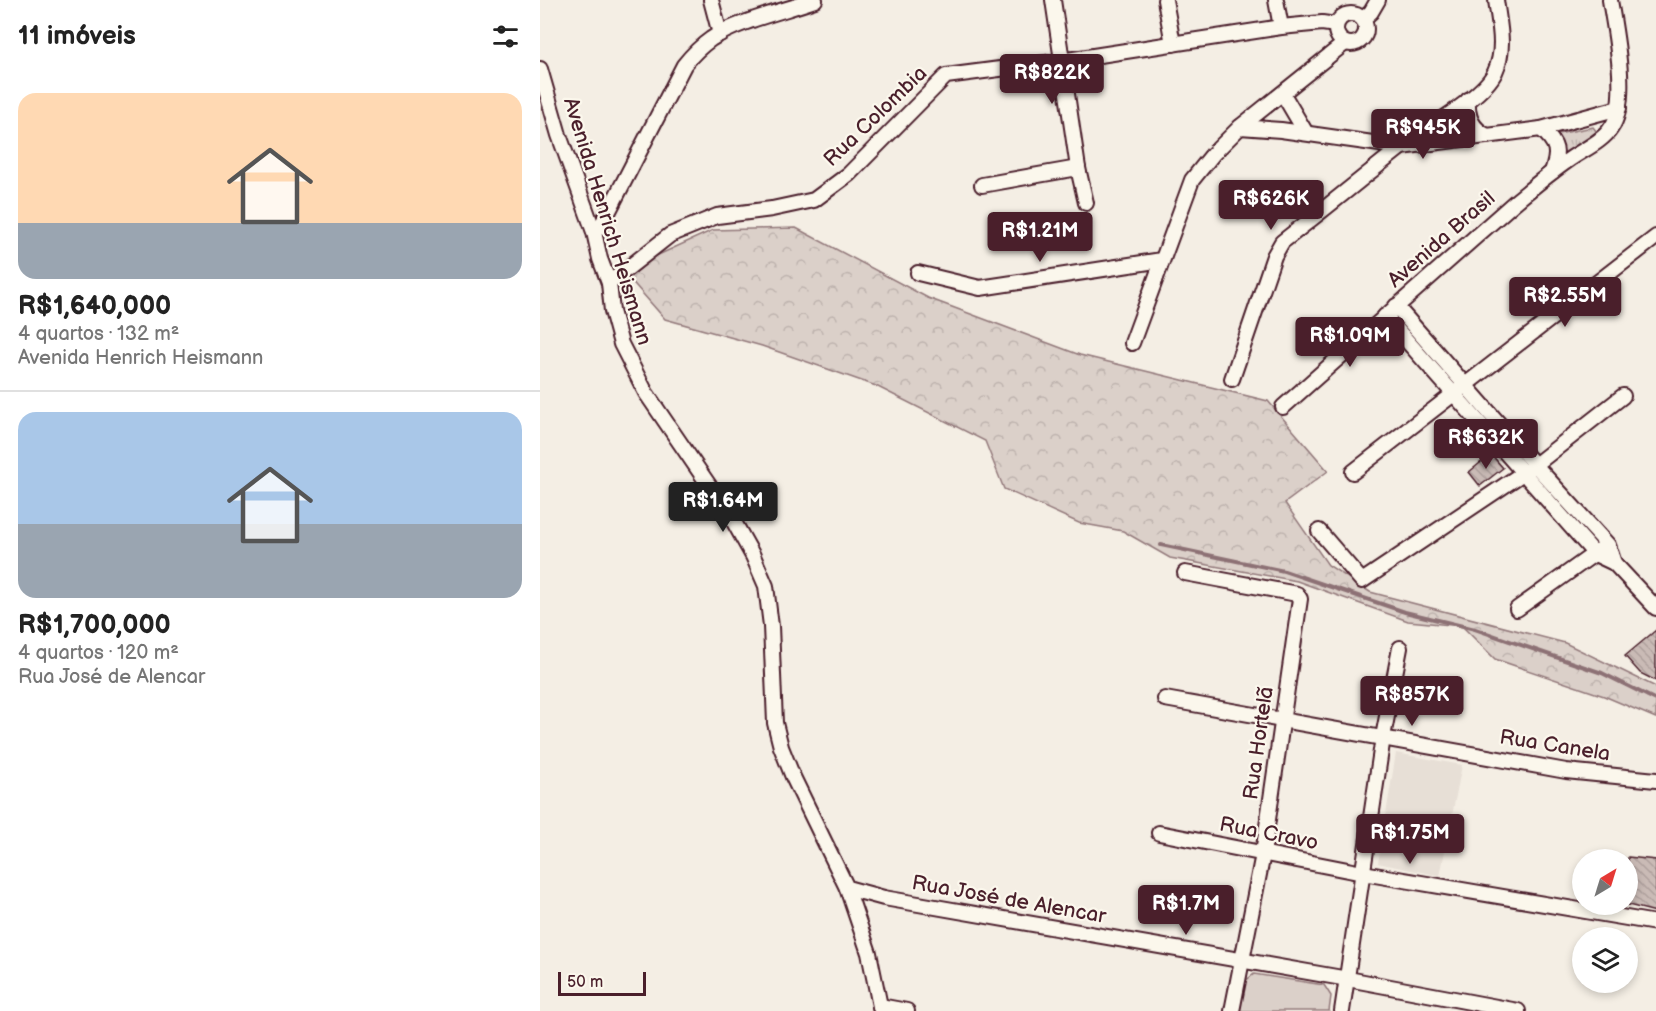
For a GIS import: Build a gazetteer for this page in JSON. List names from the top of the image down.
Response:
{
  "streets": {
    "street": [
      "Rua Colombia",
      "Avenida Henrich Heismann",
      "Avenida Brasil",
      "Rua Hortelã",
      "Rua Canela",
      "Rua Cravo",
      "Rua José de Alencar"
    ]
  },
  "crossings": [
    ["Rua Colombia", "Avenida Henrich Heismann"],
    ["Avenida Henrich Heismann", "Rua José de Alencar"],
    ["Rua Hortelã", "Rua Canela"],
    ["Rua Hortelã", "Rua Cravo"],
    ["Rua Hortelã", "Rua José de Alencar"]
  ],
  "scale_bar": "50 m",
  "north": "top right",
  "page": {
    "heading": "11 imóveis",
    "price": [
      "R$822K",
      "R$945K",
      "R$626K",
      "R$1.21M",
      "R$2.55M",
      "R$1.09M",
      "R$632K",
      "R$1.64M",
      "R$857K",
      "R$1.75M",
      "R$1.7M"
    ],
    "list": [
      {
        "name": "R$1,640,000",
        "note": "4 quartos · 132 m² · Avenida Henrich Heismann"
      },
      {
        "name": "R$1,700,000",
        "note": "4 quartos · 120 m² · Rua José de Alencar"
      }
    ],
    "scale": "50 m"
  }
}
